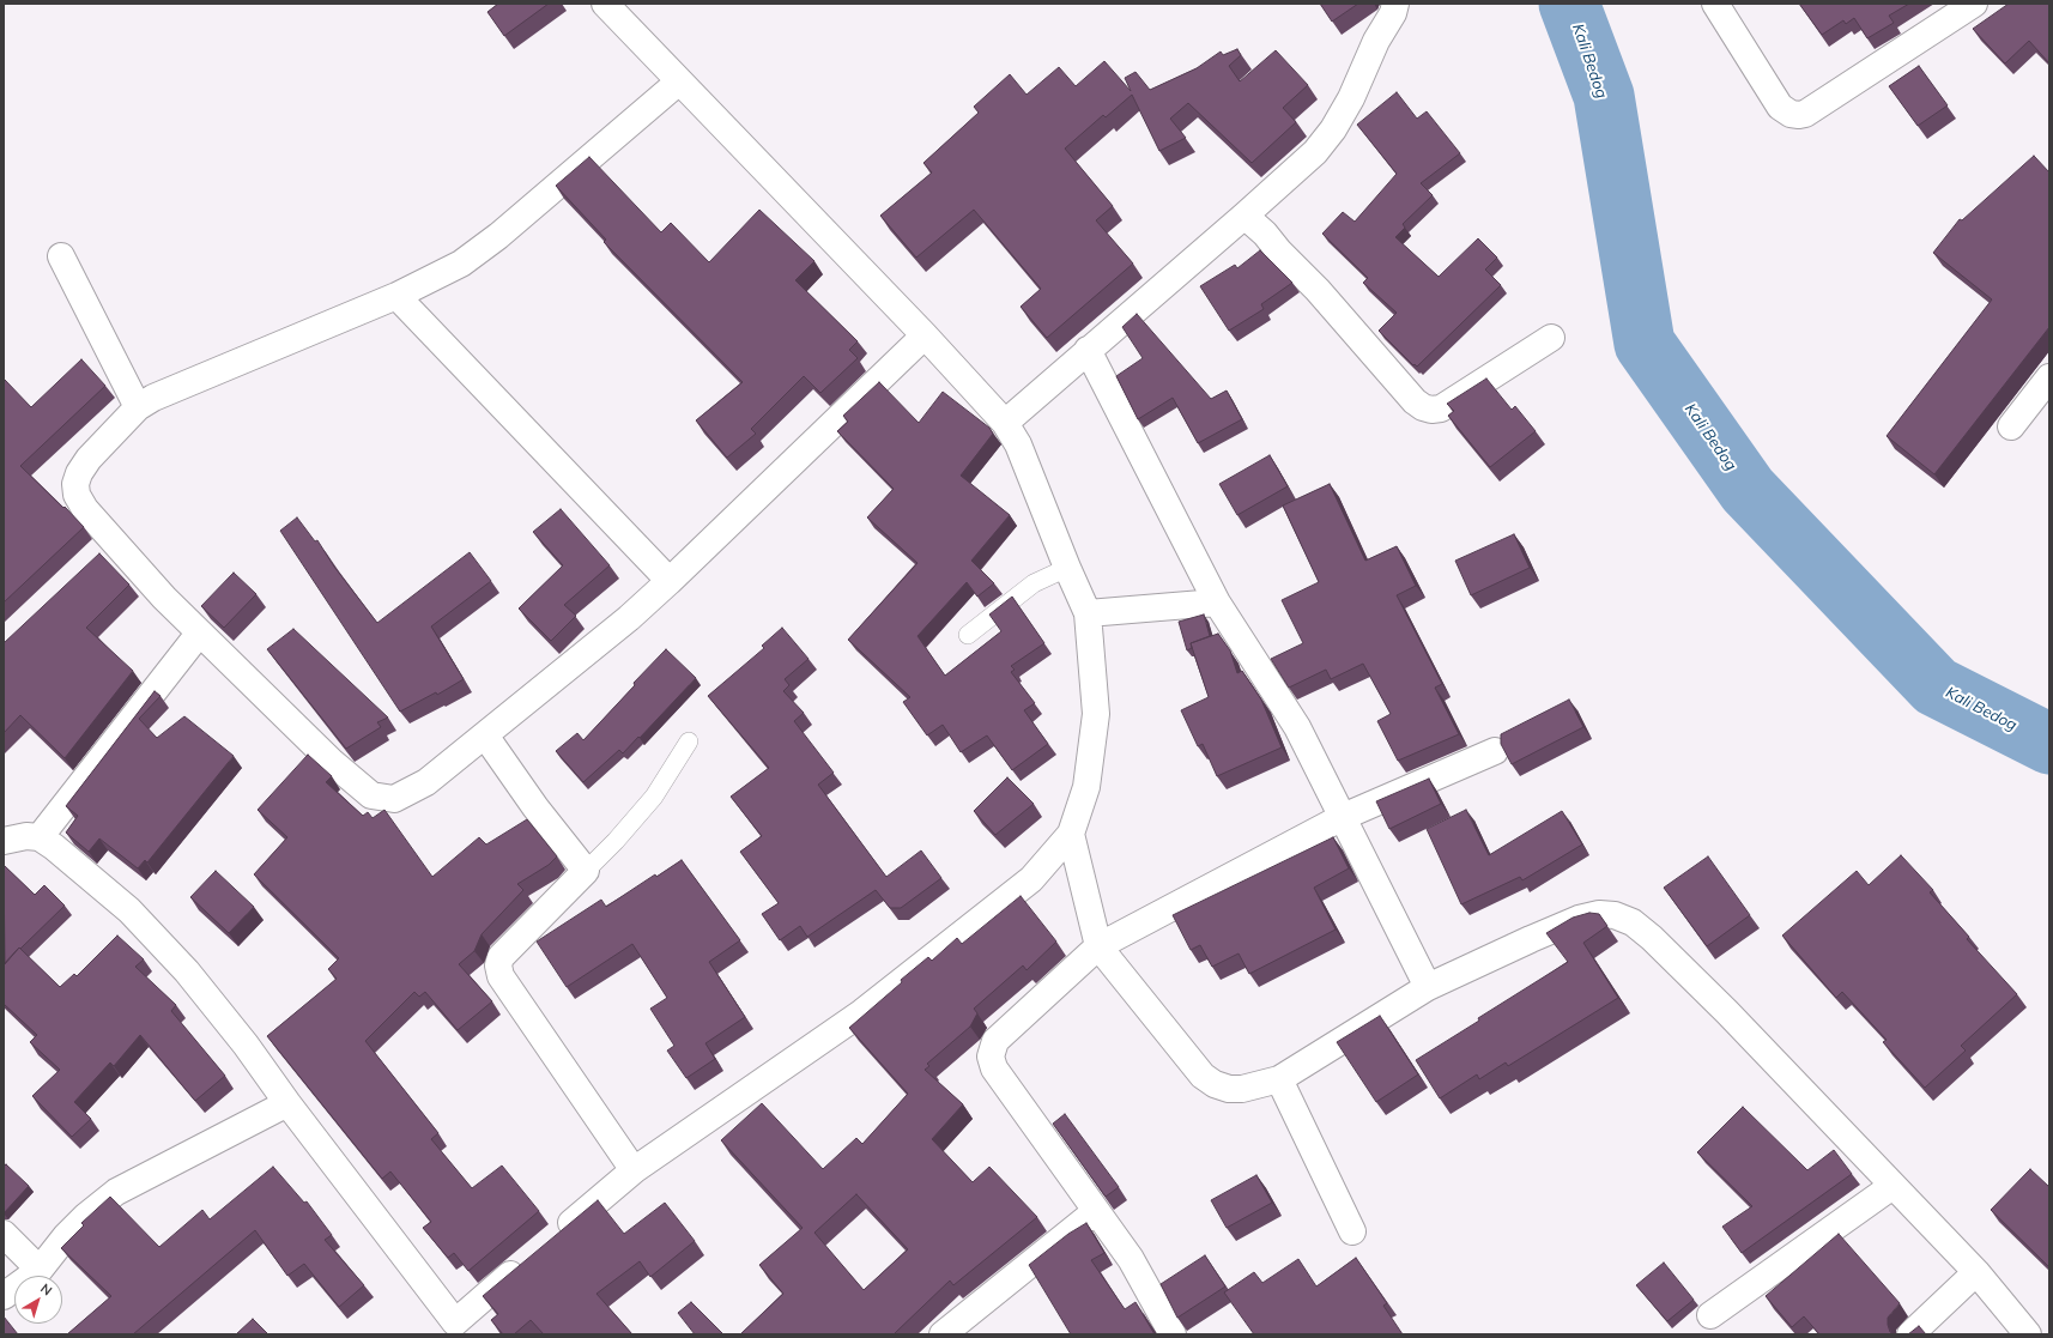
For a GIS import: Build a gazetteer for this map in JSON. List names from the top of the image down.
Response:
{
  "water": ["Kali Bedog"],
  "north": "top right"
}
